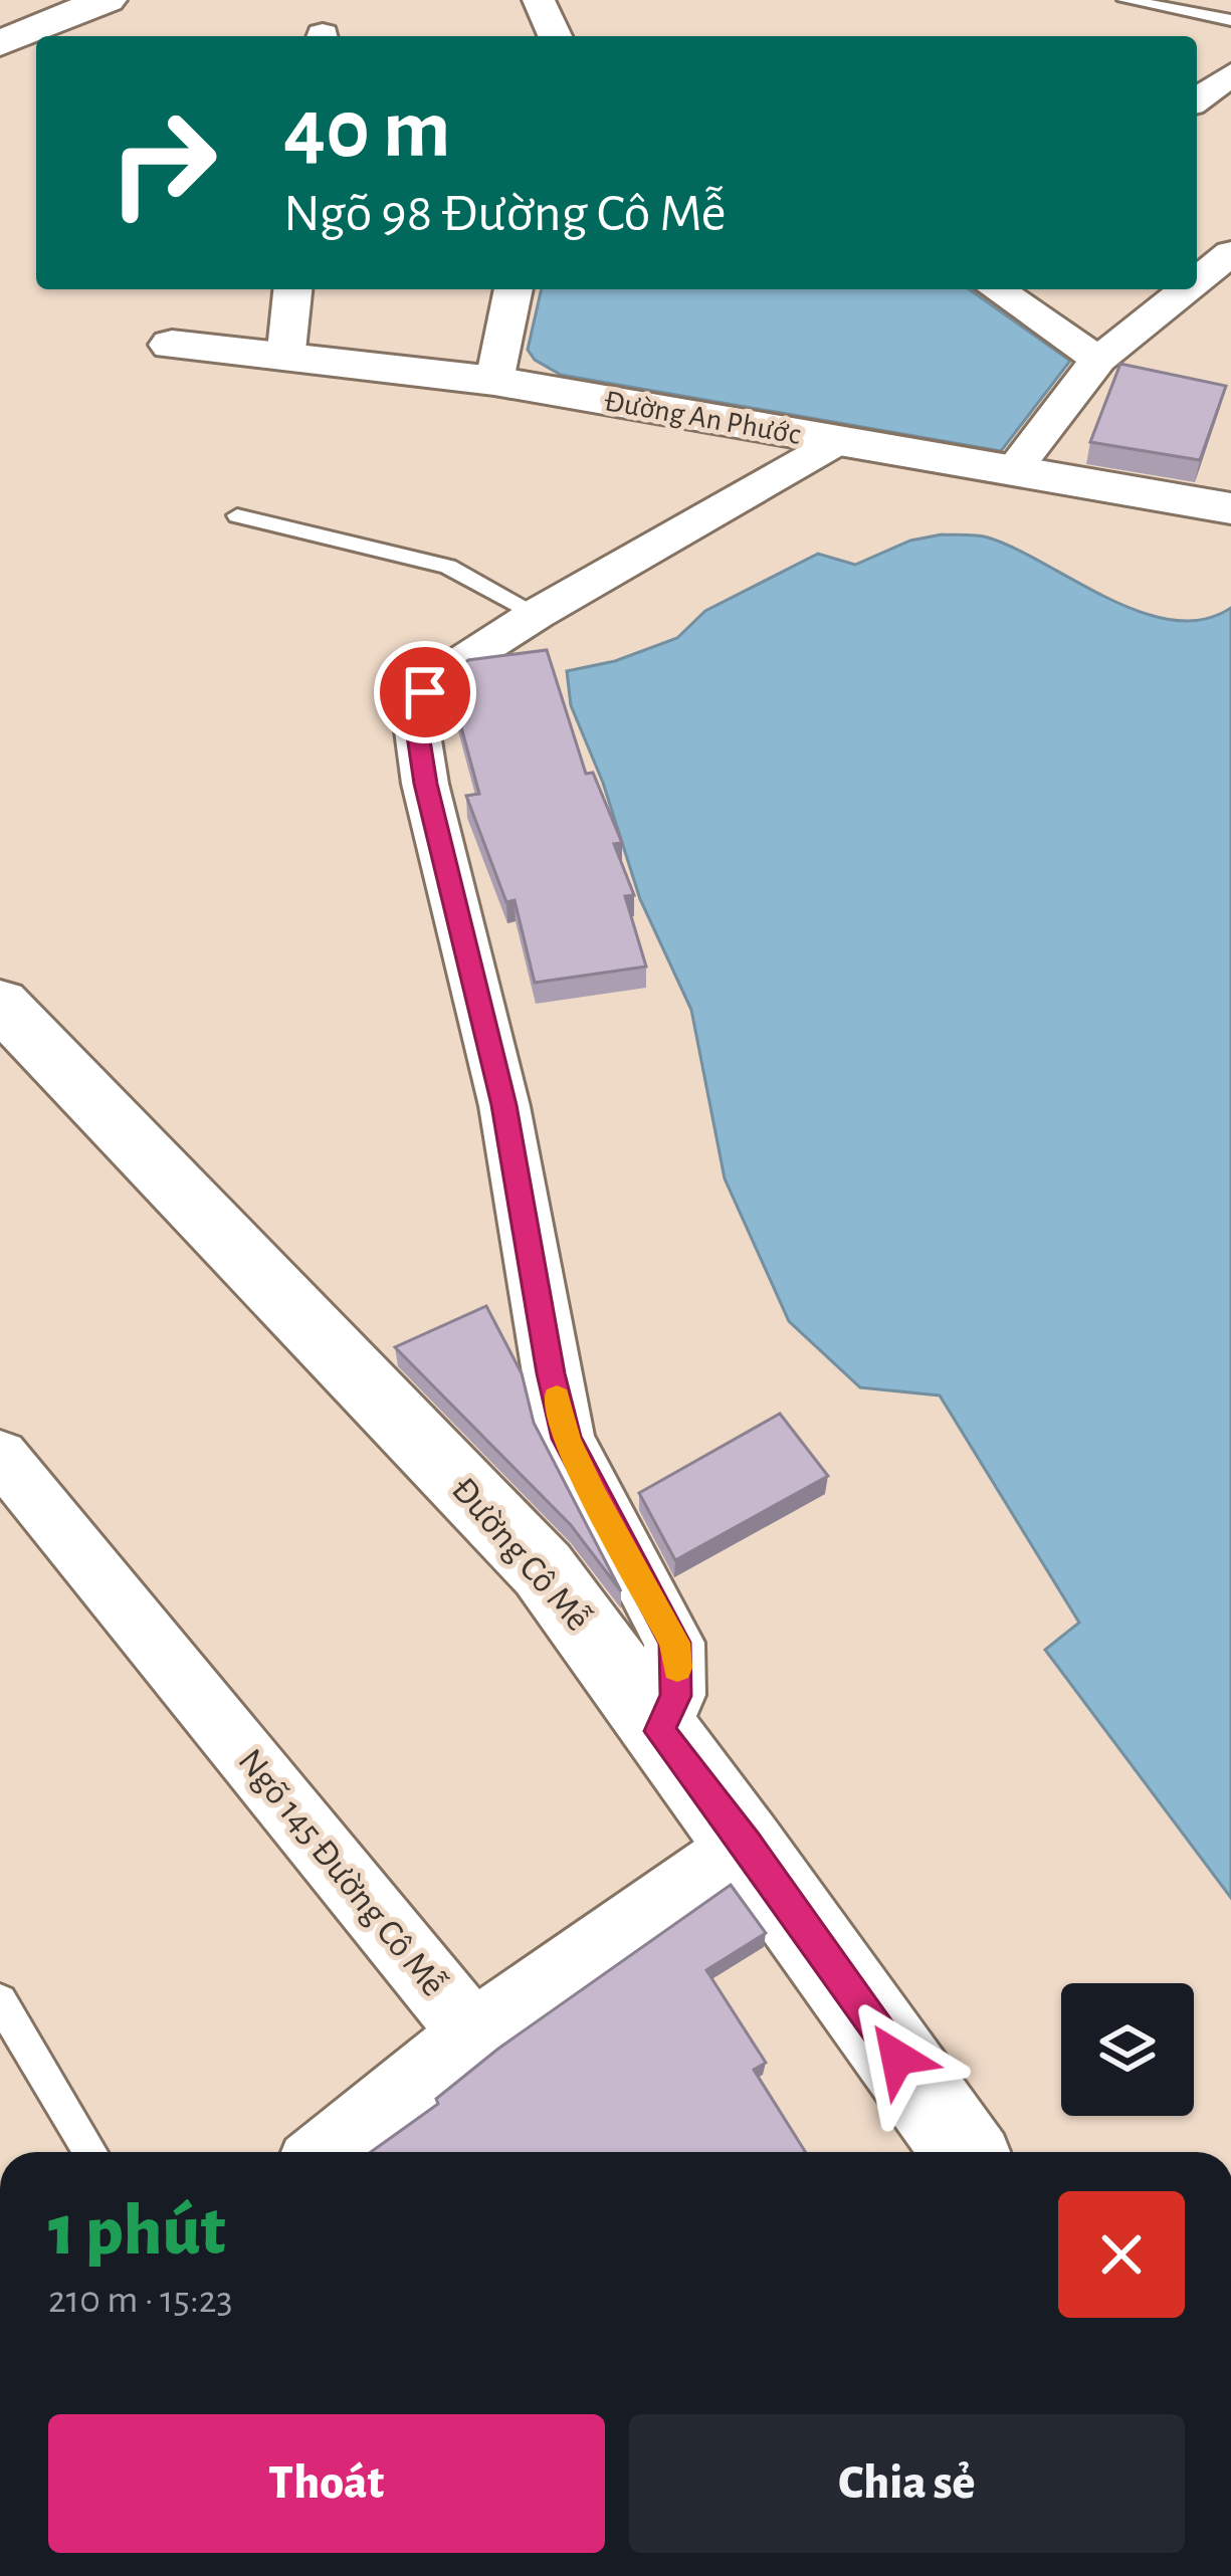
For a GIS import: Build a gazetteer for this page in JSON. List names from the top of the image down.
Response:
{
  "streets": {
    "street": ["Đường An Phước", "Đường Cô Mễ", "Ngõ 145 Đường Cô Mễ"]
  },
  "page": {
    "turn": ["40 m", "Ngõ 98 Đường Cô Mễ"],
    "heading": ["1 phút", "210 m · 15:23"],
    "buttons": ["Thoát", "Chia sẻ"]
  }
}
